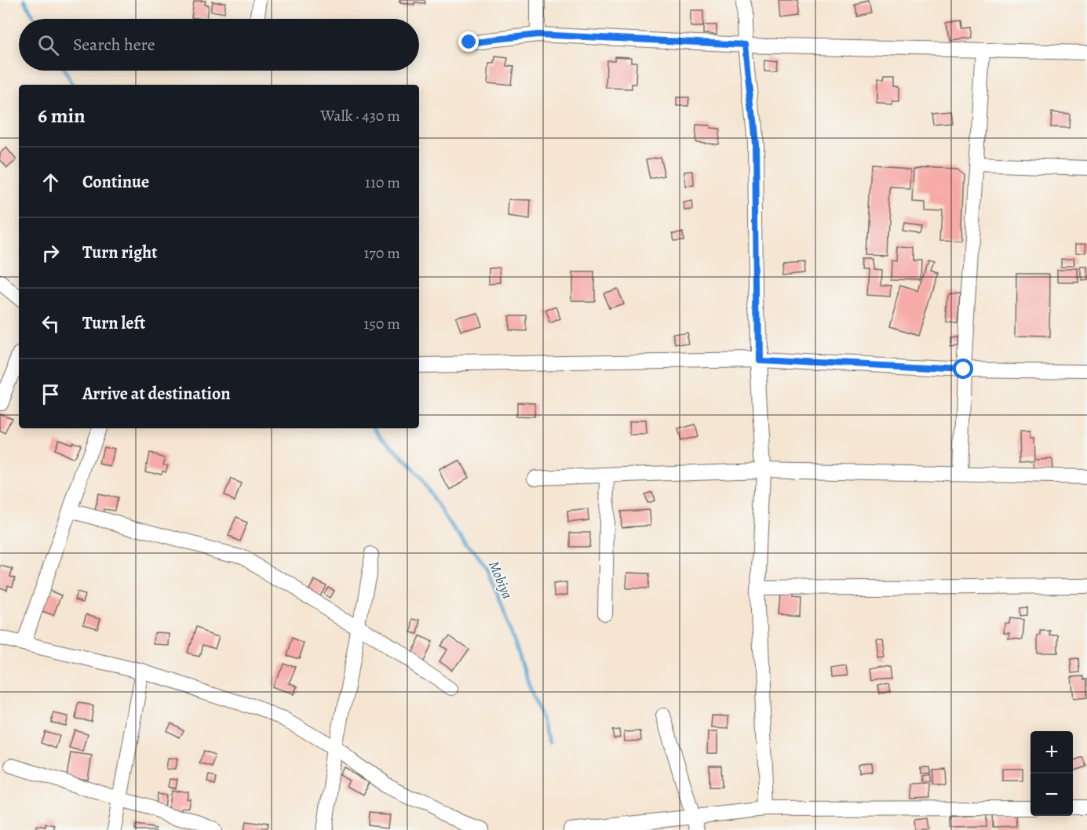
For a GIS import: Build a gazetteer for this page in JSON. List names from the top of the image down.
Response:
{
  "water": ["Mobiya"],
  "page": {
    "search": "Search here",
    "heading": ["6 min", "Walk · 430 m"],
    "list": [
      ["Continue", "110 m"],
      ["Turn right", "170 m"],
      ["Turn left", "150 m"],
      "Arrive at destination"
    ],
    "map_buttons": ["+", "−"]
  }
}
